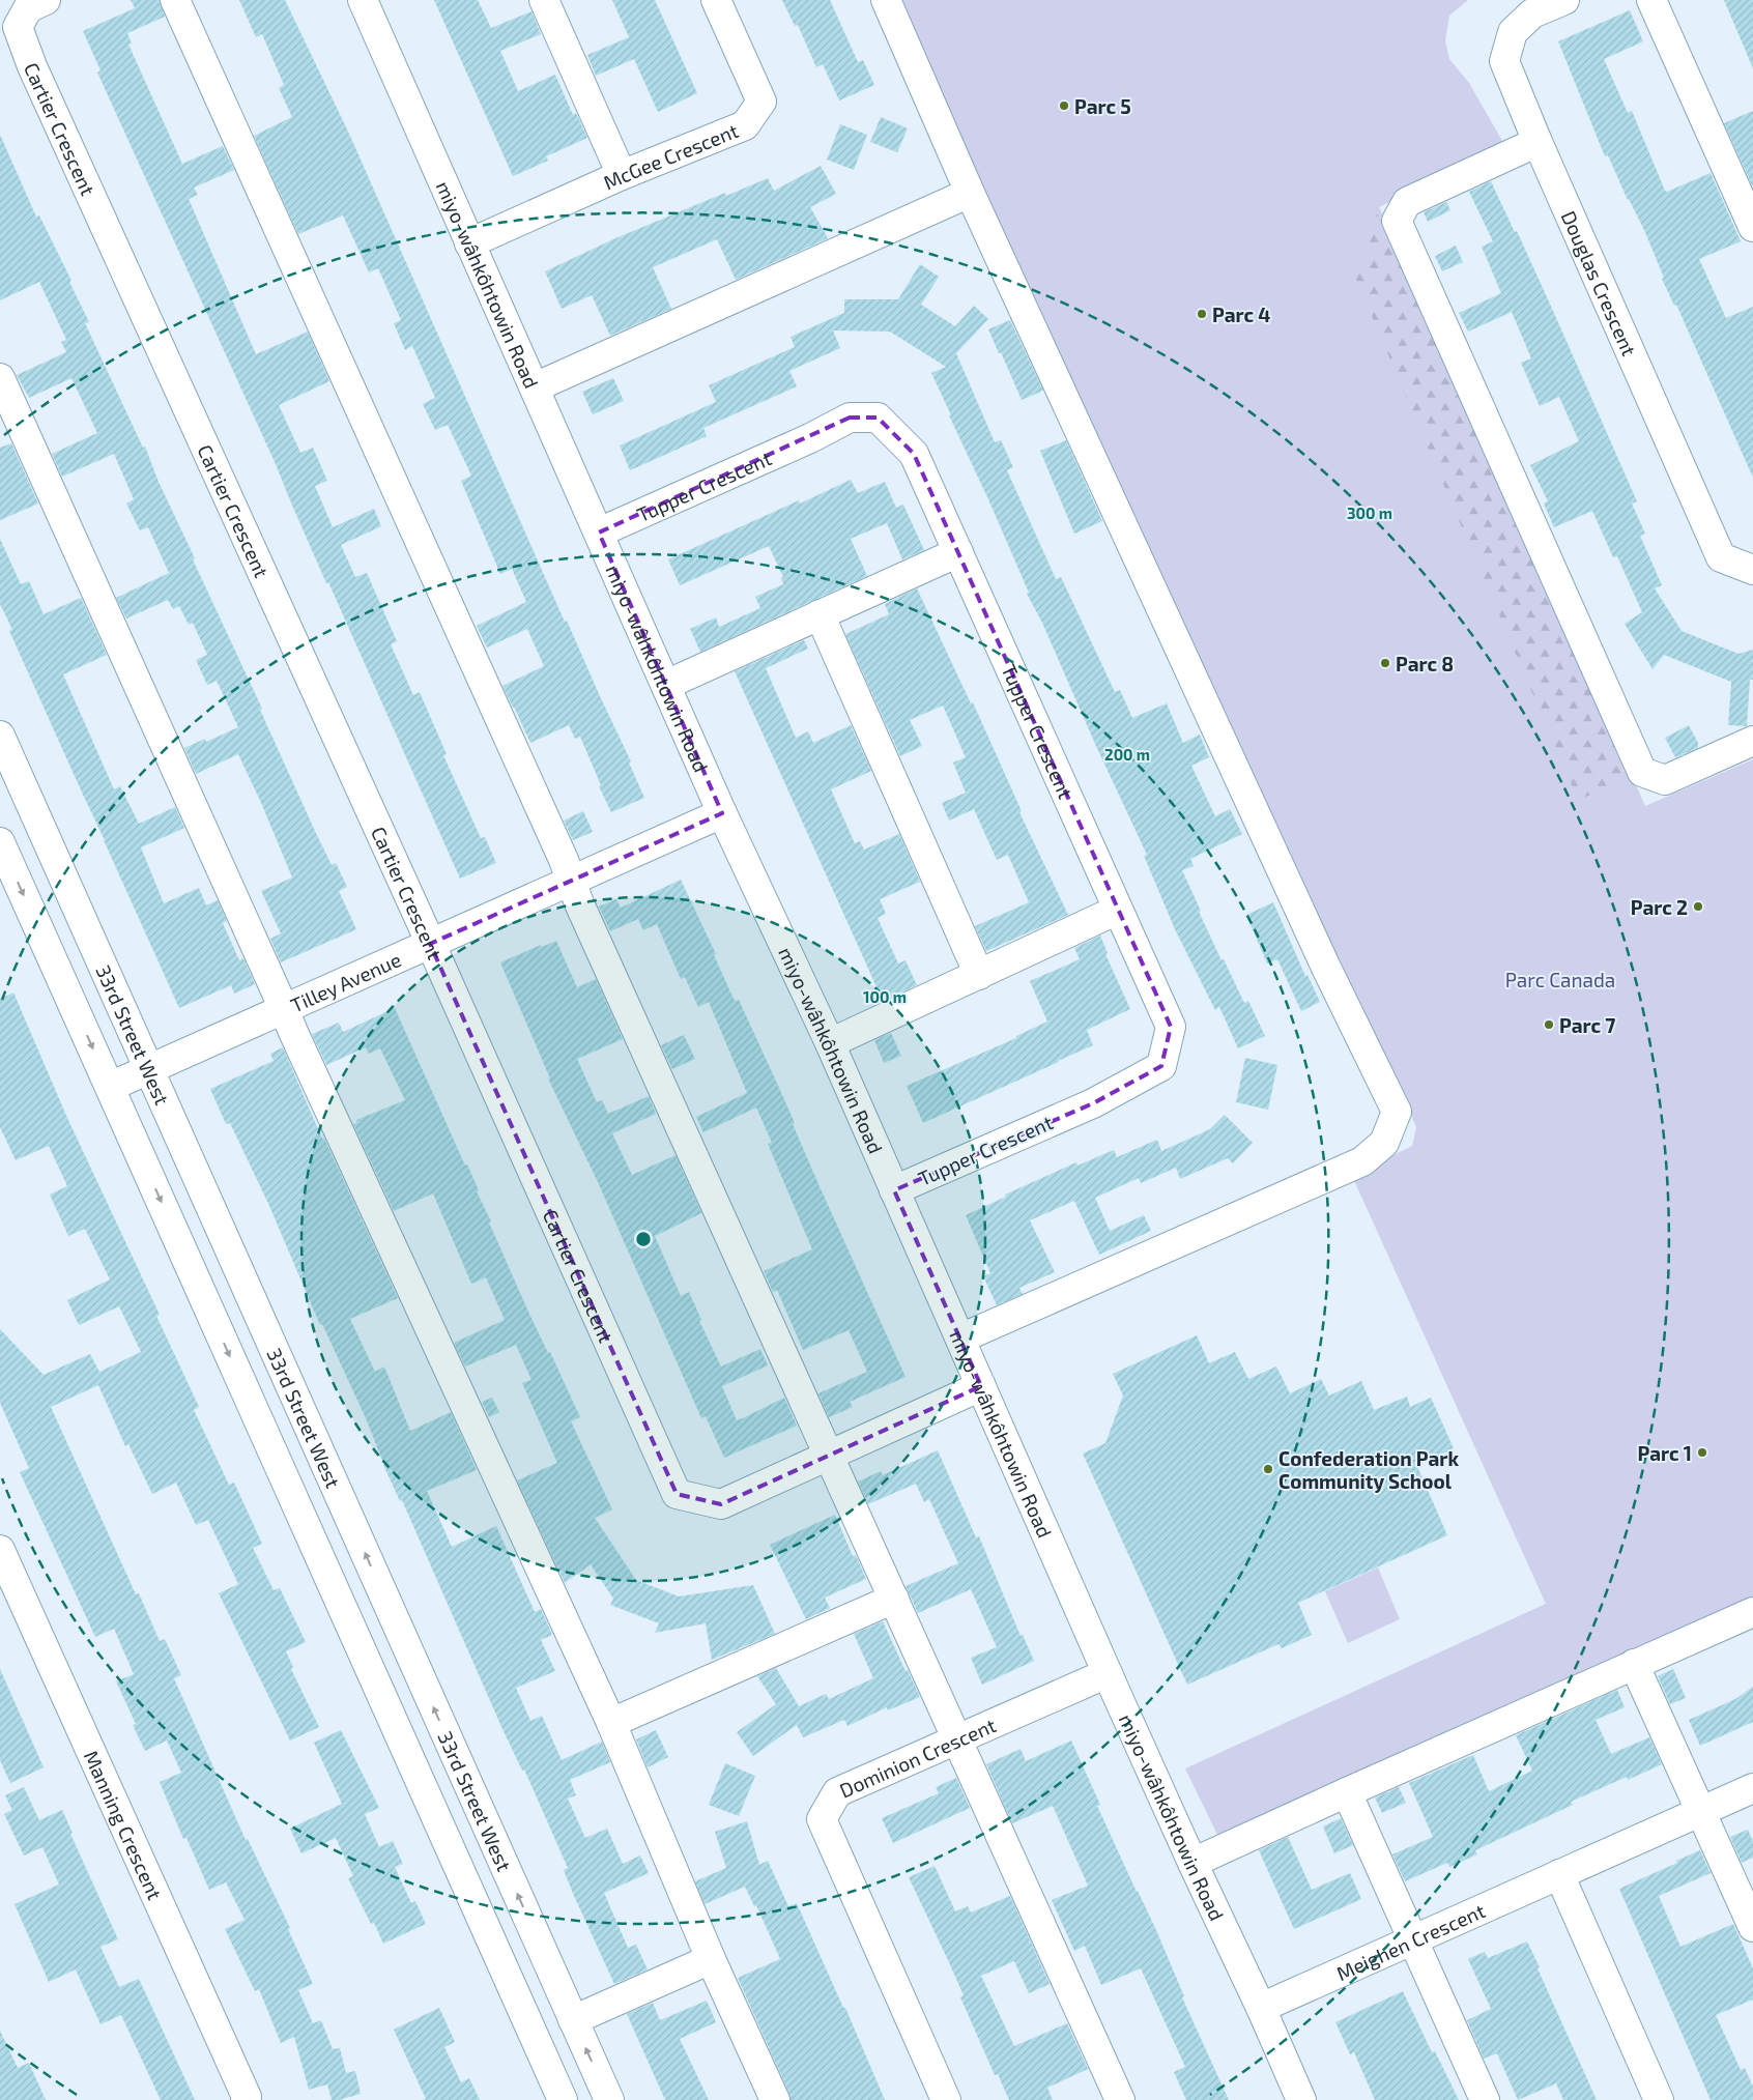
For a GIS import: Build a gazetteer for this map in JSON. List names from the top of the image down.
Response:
{
  "streets": {
    "street": [
      "Cartier Crescent",
      "McGee Crescent",
      "Douglas Crescent",
      "miyo-wâhkôhtowin Road",
      "Tupper Crescent",
      "Tilley Avenue",
      "33rd Street West",
      "Dominion Crescent",
      "Manning Crescent",
      "Meighen Crescent"
    ]
  },
  "crossings": [
    ["Cartier Crescent", "miyo-wâhkôhtowin Road"],
    ["Cartier Crescent", "Tilley Avenue"],
    ["McGee Crescent", "miyo-wâhkôhtowin Road"],
    ["miyo-wâhkôhtowin Road", "Tupper Crescent"],
    ["miyo-wâhkôhtowin Road", "Tilley Avenue"],
    ["miyo-wâhkôhtowin Road", "Dominion Crescent"],
    ["miyo-wâhkôhtowin Road", "Meighen Crescent"],
    ["Tilley Avenue", "33rd Street West"]
  ],
  "parks": ["Parc Canada"],
  "places": [
    "Parc 5",
    "Parc 4",
    "Parc 8",
    "Parc 2",
    "Parc 7",
    "Parc 1",
    "Confederation Park Community School"
  ],
  "rings": ["300 m", "200 m", "100 m"]
}
